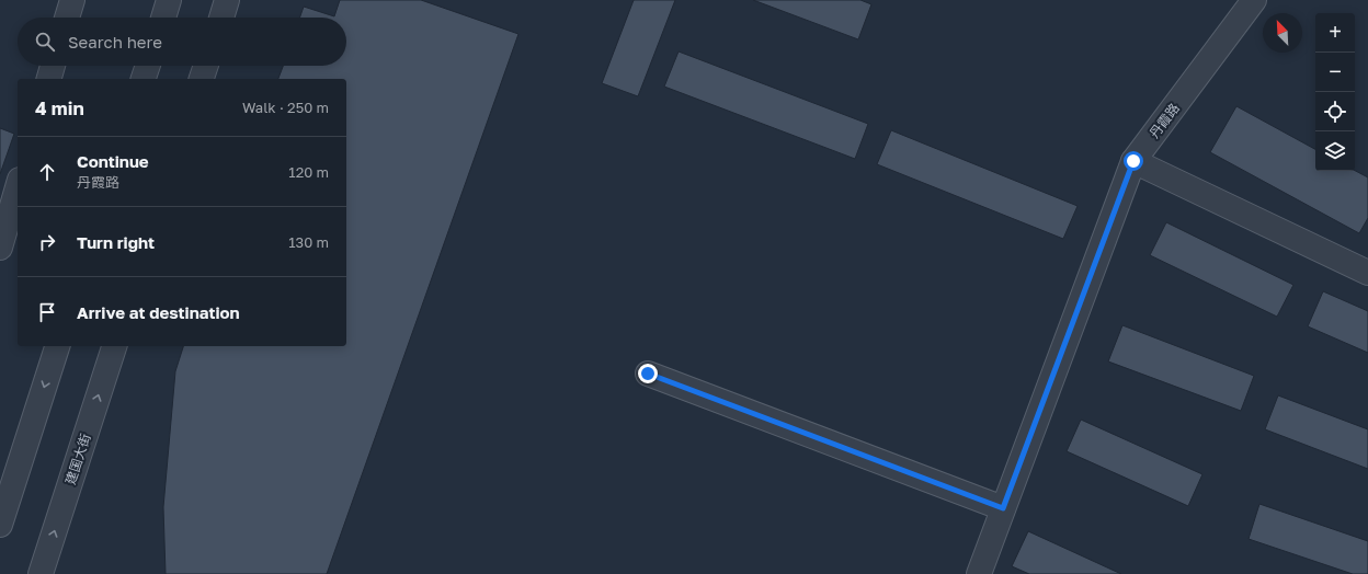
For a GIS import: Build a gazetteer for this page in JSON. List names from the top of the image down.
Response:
{
  "streets": {
    "street": ["丹霞路", "建国大街"]
  },
  "north": "top left",
  "page": {
    "map_buttons": ["+", "−"],
    "search": "Search here",
    "heading": ["4 min", "Walk · 250 m"],
    "list": [
      ["Continue", "丹霞路", "120 m"],
      ["Turn right", "130 m"],
      "Arrive at destination"
    ]
  }
}
